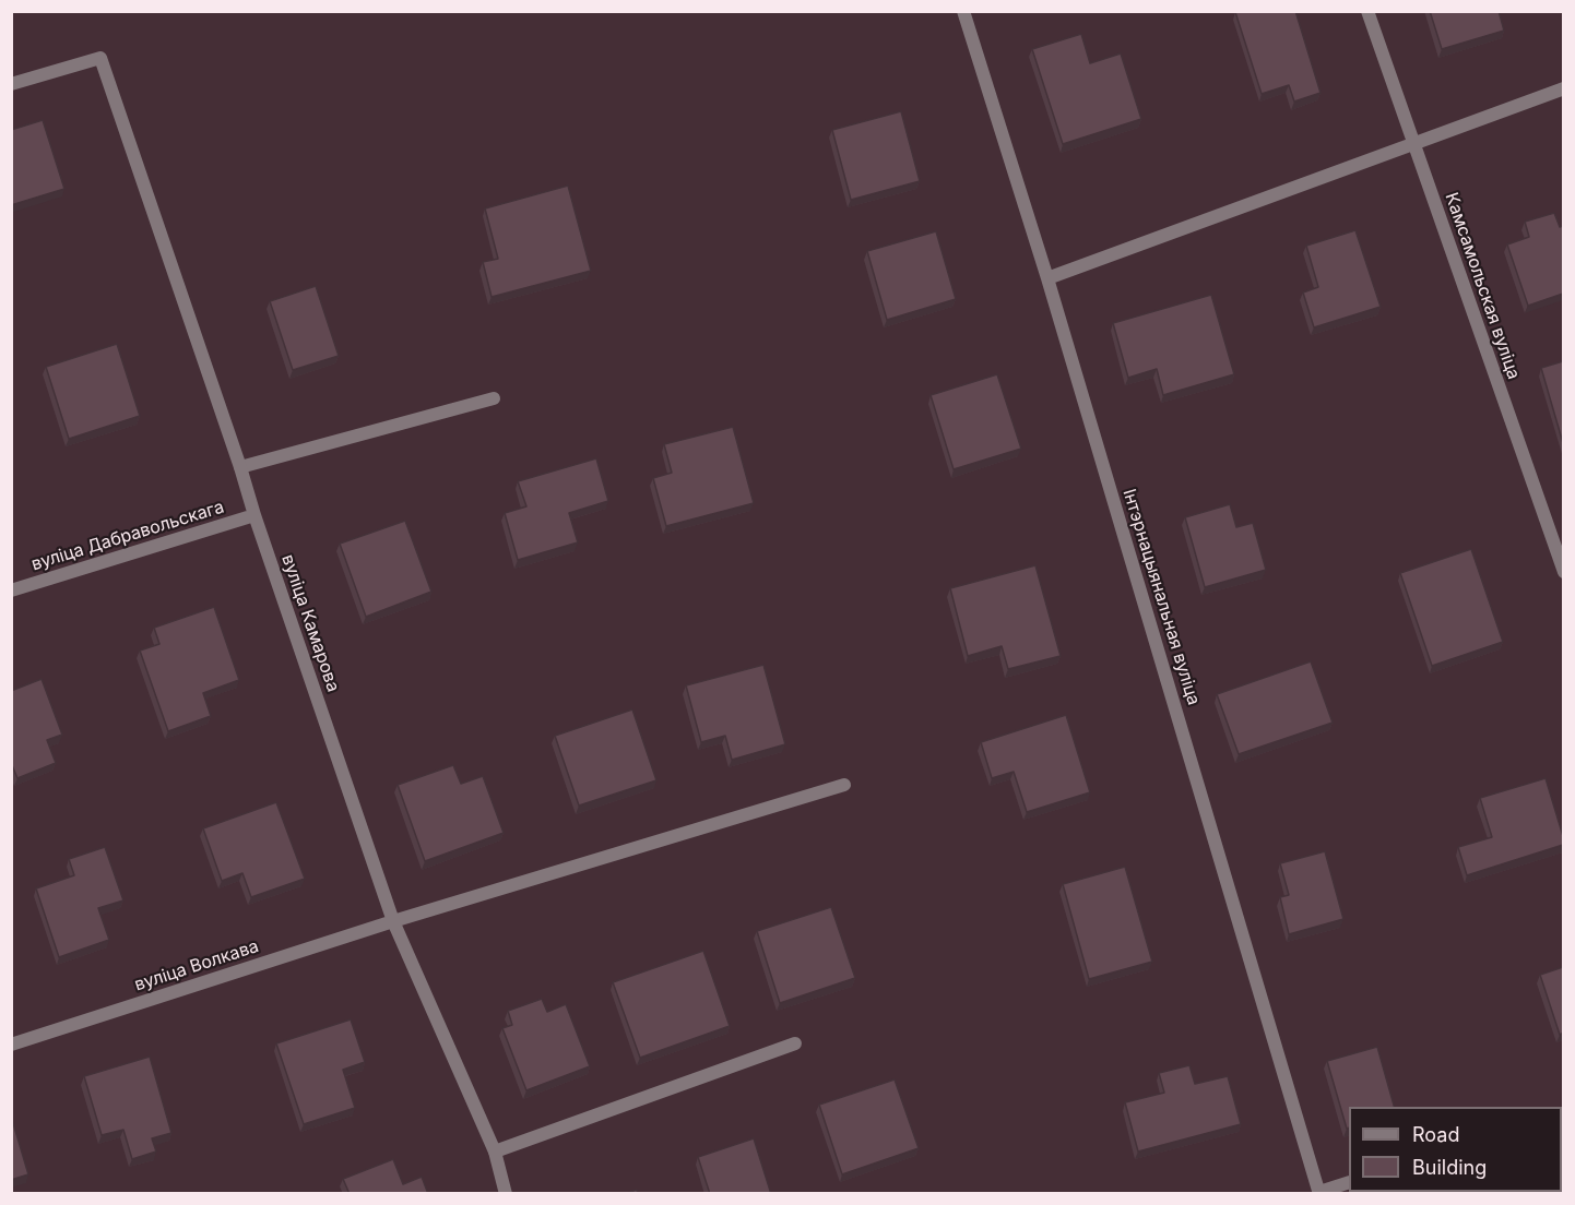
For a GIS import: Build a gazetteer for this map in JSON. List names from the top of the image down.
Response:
{
  "streets": {
    "street": [
      "Камсамольская вуліца",
      "вуліца Дабравольскага",
      "Інтэрнацыянальная вуліца",
      "вуліца Камарова",
      "вуліца Волкава"
    ]
  },
  "crossings": [
    ["вуліца Дабравольскага", "вуліца Камарова"],
    ["вуліца Камарова", "вуліца Волкава"]
  ],
  "legend": ["Road", "Building"]
}
